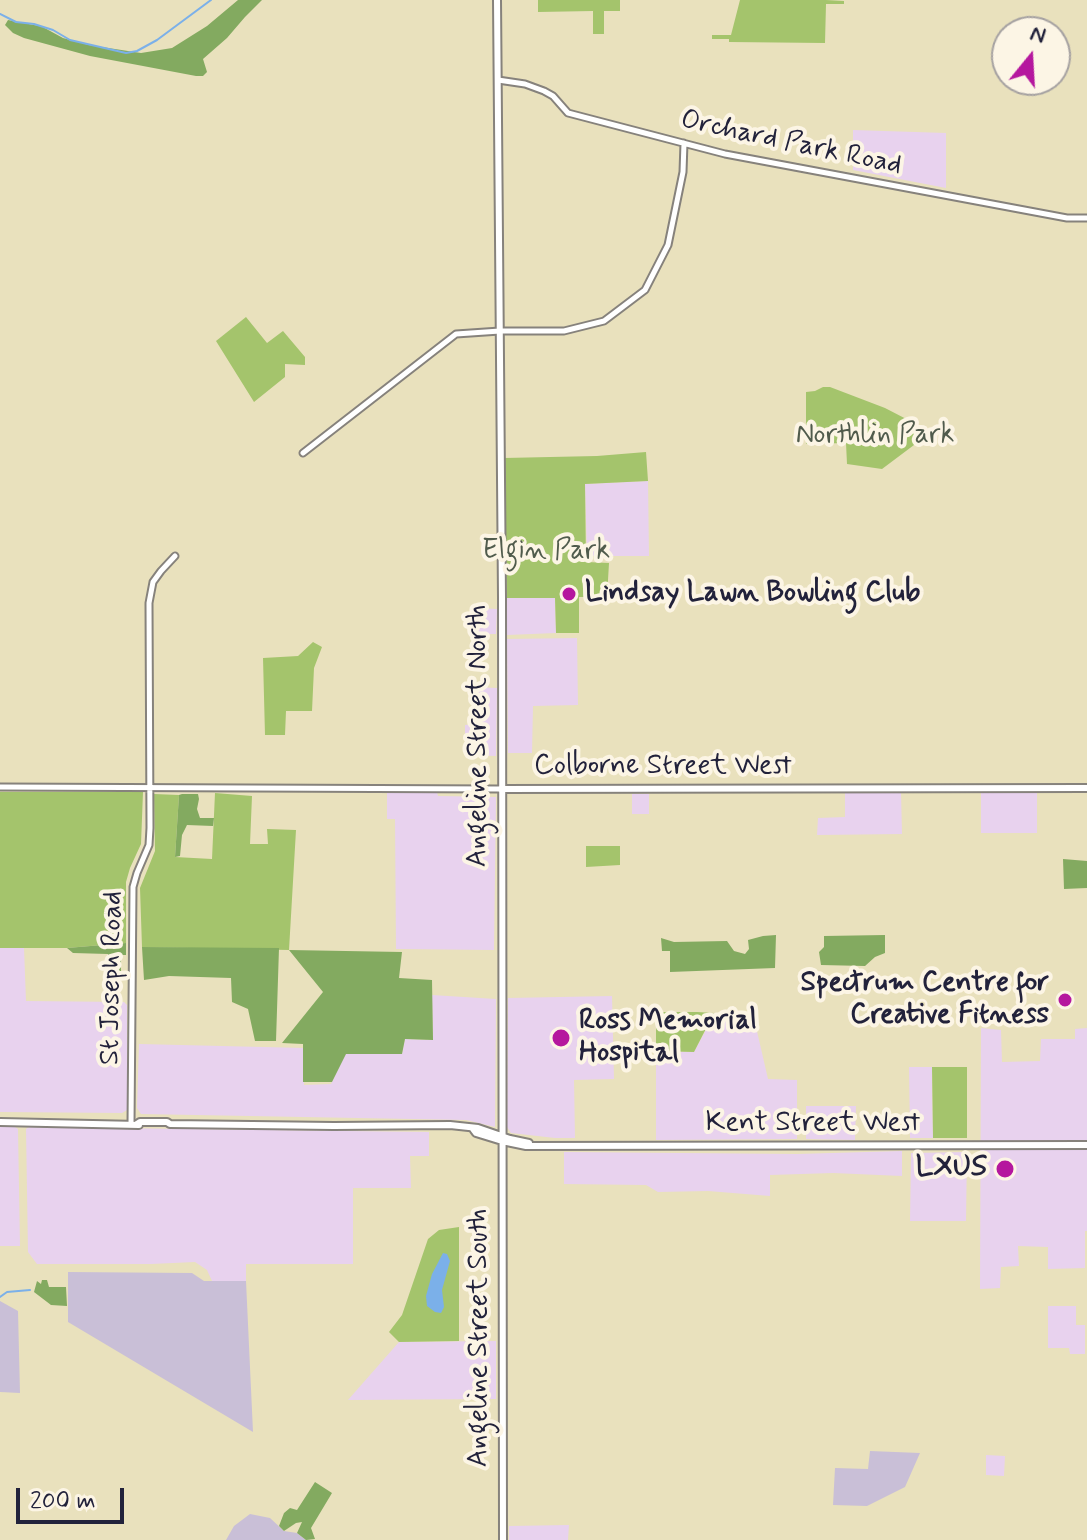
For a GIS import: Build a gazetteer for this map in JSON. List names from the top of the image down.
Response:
{
  "streets": {
    "main road": [
      "Angeline Street North",
      "Colborne Street West",
      "Kent Street West",
      "Angeline Street South"
    ],
    "street": ["Orchard Park Road", "St Joseph Road"]
  },
  "crossings": [
    ["Orchard Park Road", "Angeline Street North"],
    ["Angeline Street North", "Colborne Street West"],
    ["Angeline Street North", "Kent Street West"],
    ["Angeline Street North", "Angeline Street South"],
    ["Colborne Street West", "St Joseph Road"],
    ["St Joseph Road", "Kent Street West"],
    ["Kent Street West", "Angeline Street South"]
  ],
  "parks": ["Northlin Park", "Elgin Park"],
  "places": [
    "Lindsay Lawn Bowling Club",
    "Spectrum Centre for Creative Fitness",
    "Ross Memorial Hospital",
    "LXUS"
  ],
  "scale_bar": "200 m",
  "north": "top"
}
